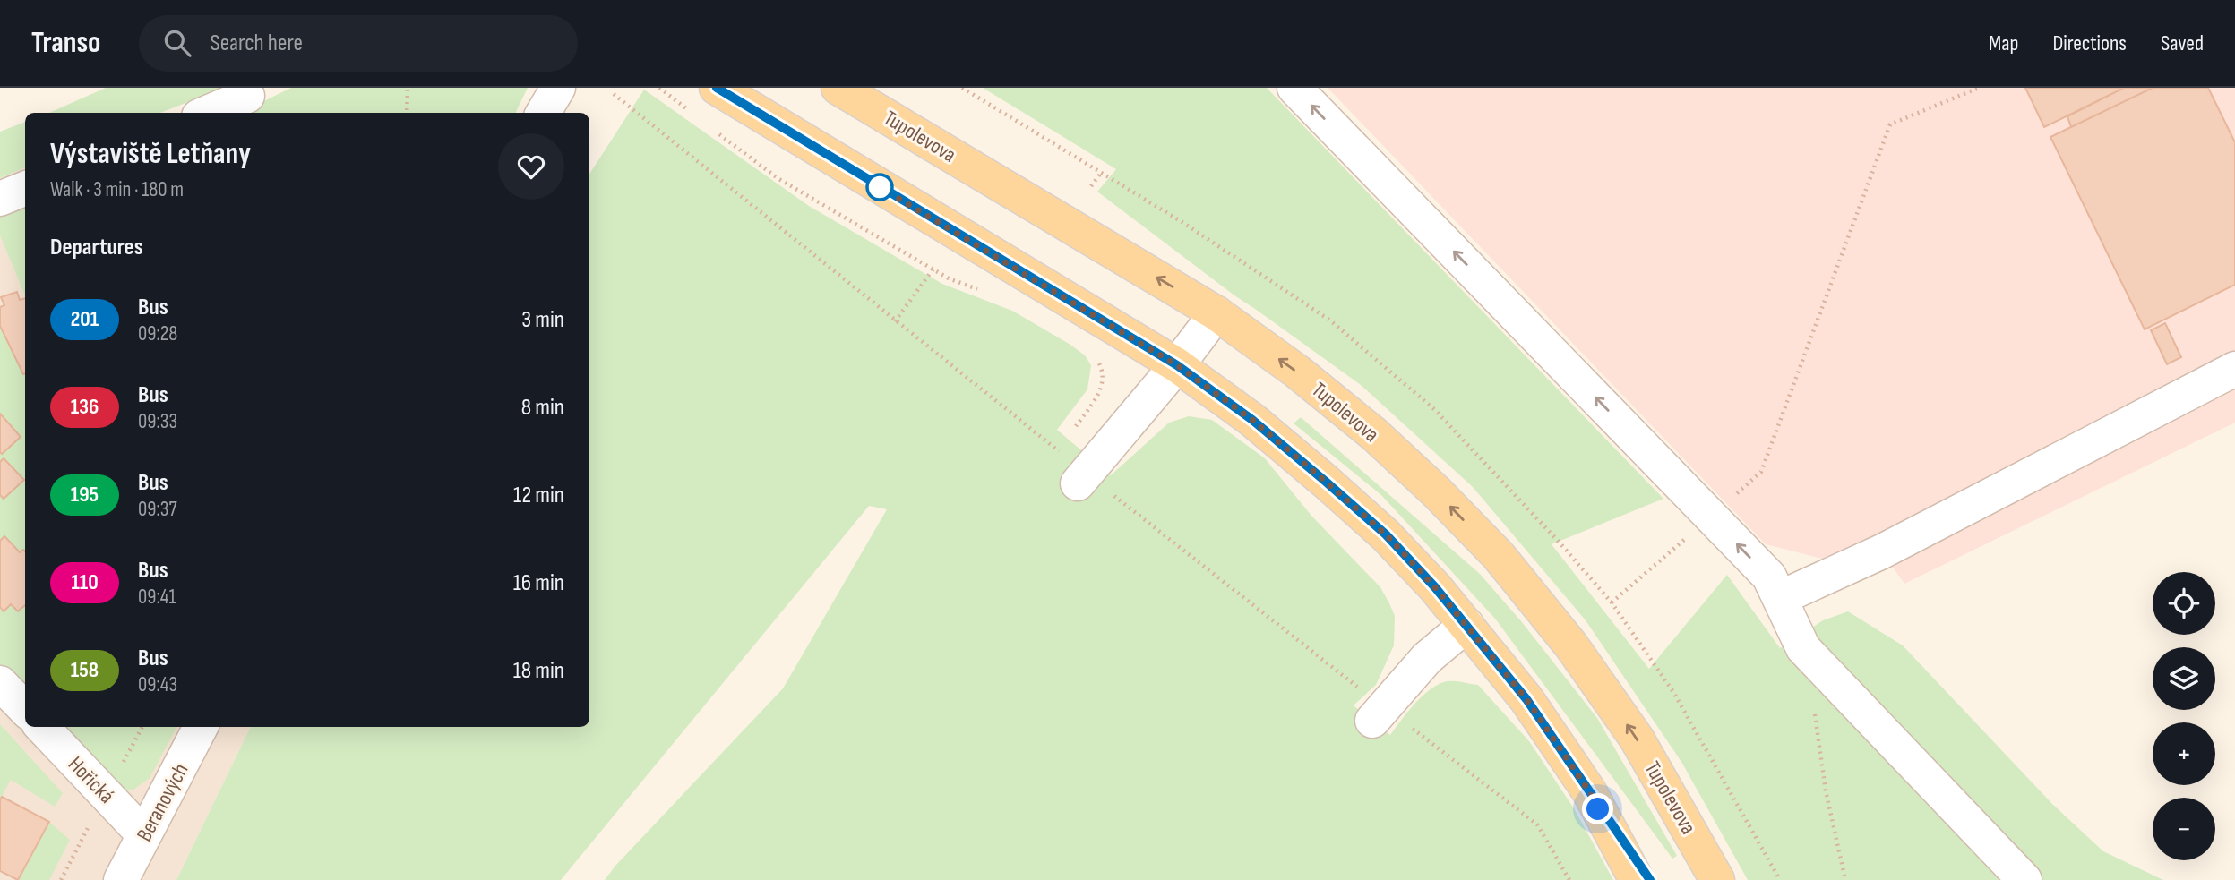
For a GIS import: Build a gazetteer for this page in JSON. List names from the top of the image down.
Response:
{
  "streets": {
    "main road": ["Tupolevova"],
    "street": ["Hořická", "Beranových"]
  },
  "crossings": [
    ["Hořická", "Beranových"]
  ],
  "lines": ["bus line 201"],
  "page": {
    "header": "Transo",
    "search": "Search here",
    "nav": ["Map", "Directions", "Saved"],
    "heading": [
      ["Výstaviště Letňany", "Walk · 3 min · 180 m"],
      "Departures"
    ],
    "list": [
      {
        "mark": "201",
        "name": "Bus",
        "note": "09:28",
        "value": "3 min"
      },
      {
        "mark": "136",
        "name": "Bus",
        "note": "09:33",
        "value": "8 min"
      },
      {
        "mark": "195",
        "name": "Bus",
        "note": "09:37",
        "value": "12 min"
      },
      {
        "mark": "110",
        "name": "Bus",
        "note": "09:41",
        "value": "16 min"
      },
      {
        "mark": "158",
        "name": "Bus",
        "note": "09:43",
        "value": "18 min"
      }
    ],
    "map_buttons": ["+", "−"]
  }
}
